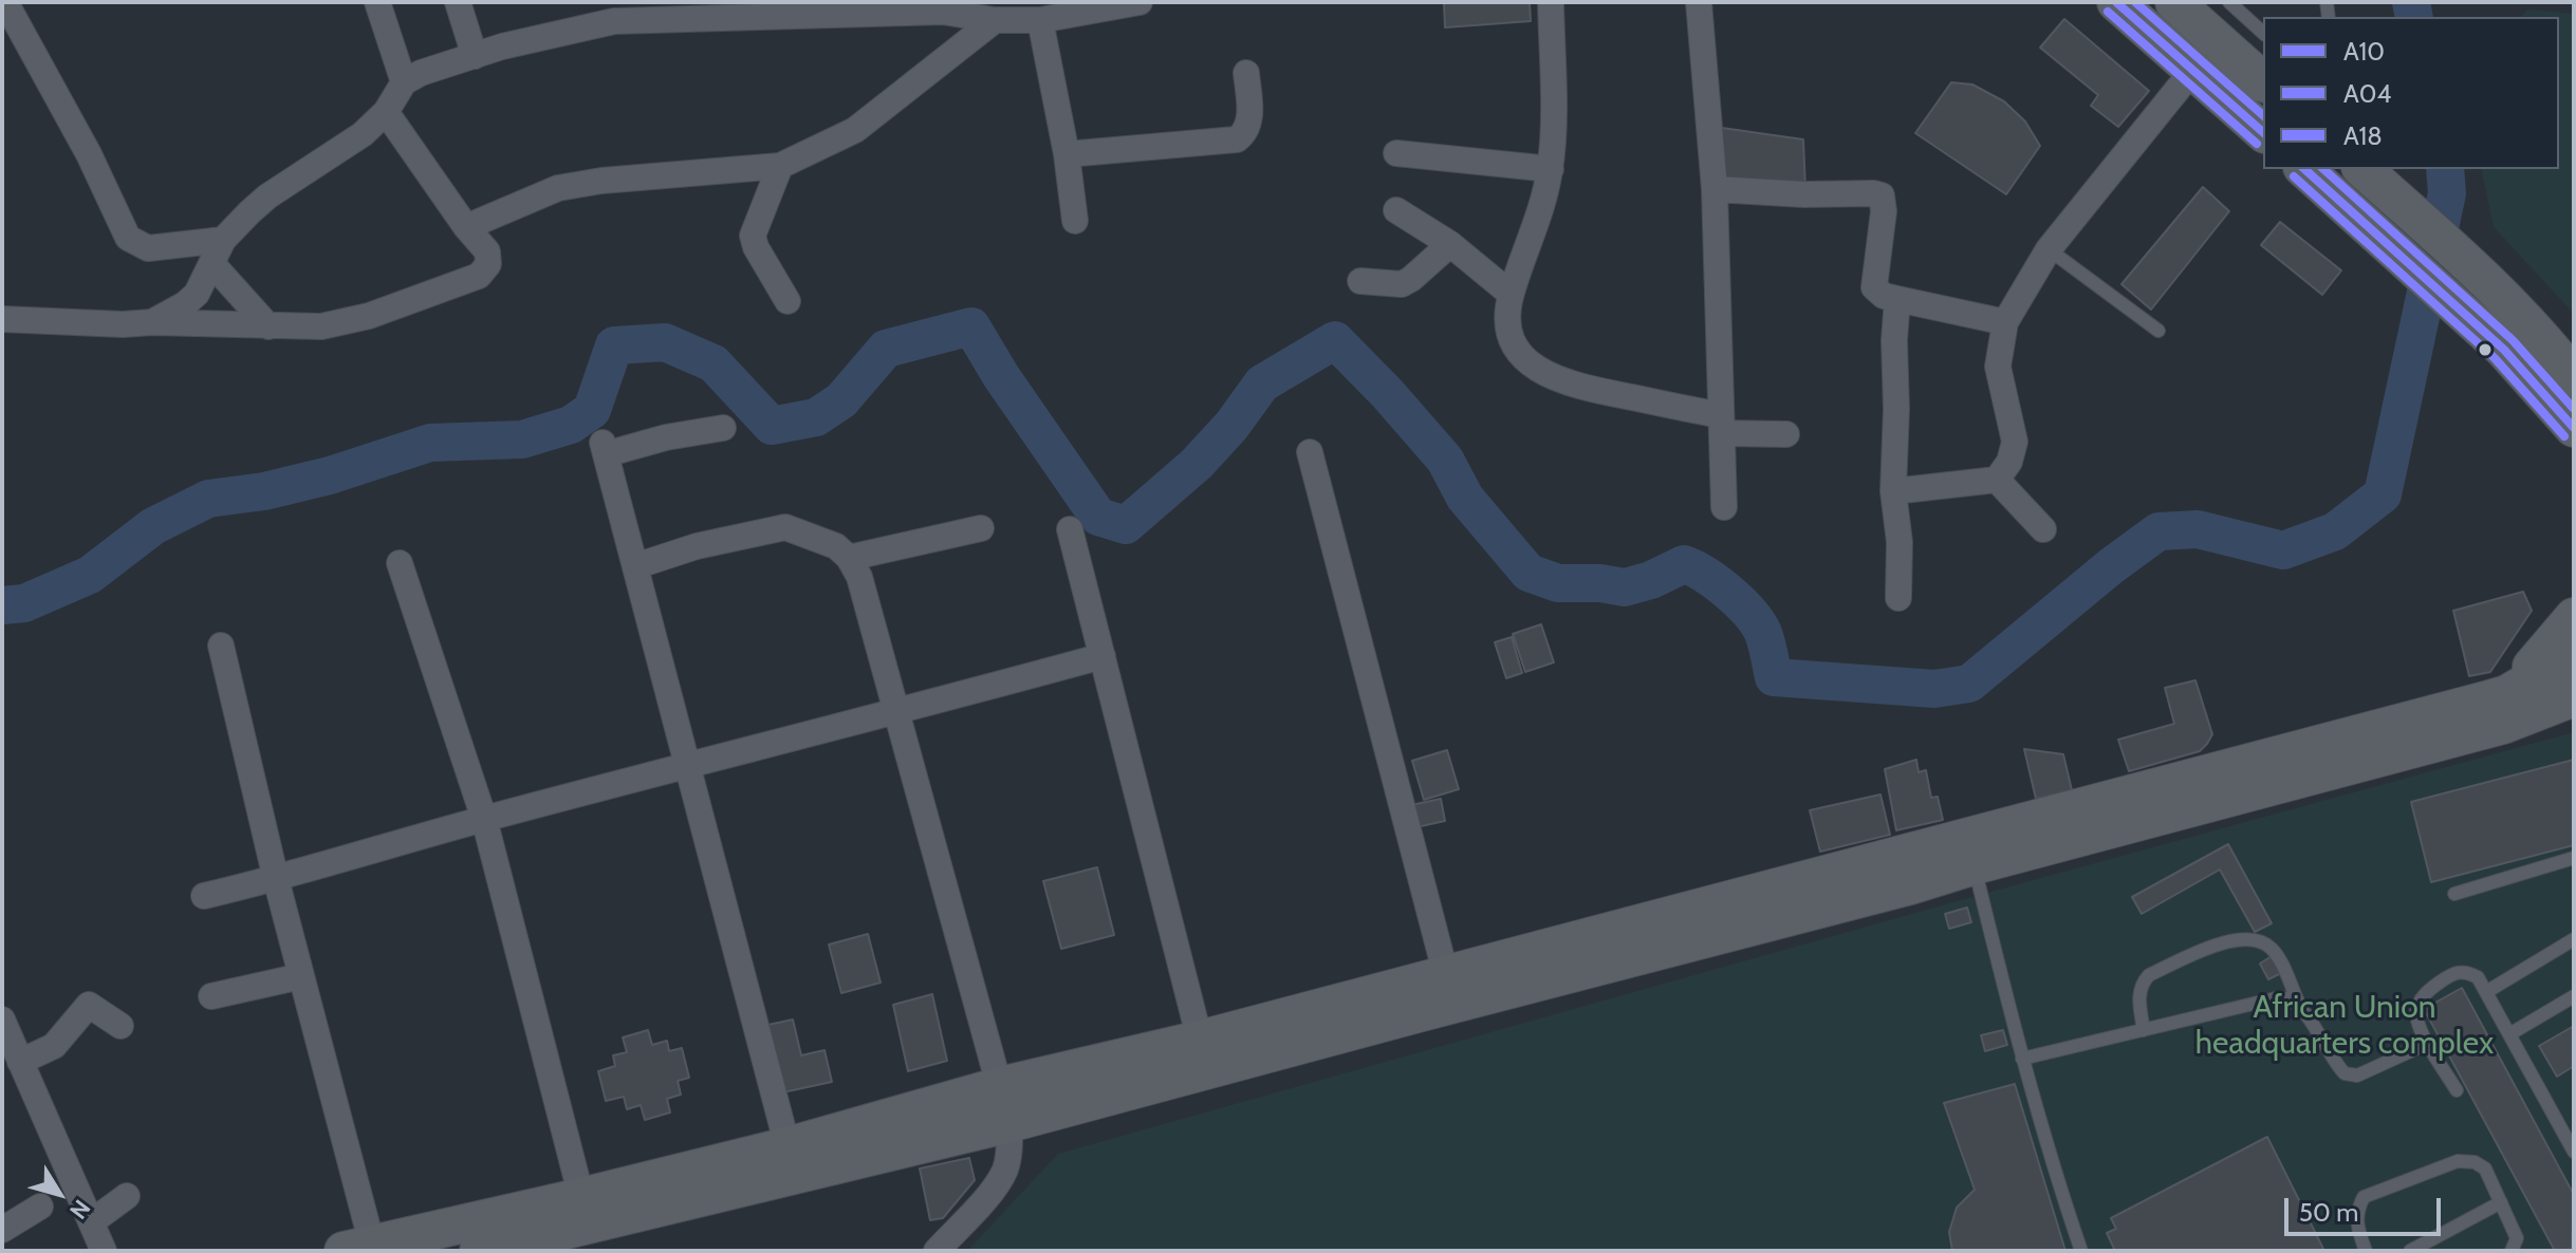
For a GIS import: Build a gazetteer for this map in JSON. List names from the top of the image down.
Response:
{
  "parks": ["African Union headquarters complex"],
  "lines": ["transit line A10", "transit line A18", "transit line A04"],
  "legend": ["A10", "A04", "A18"],
  "scale_bar": "50 m",
  "north": "bottom right"
}
